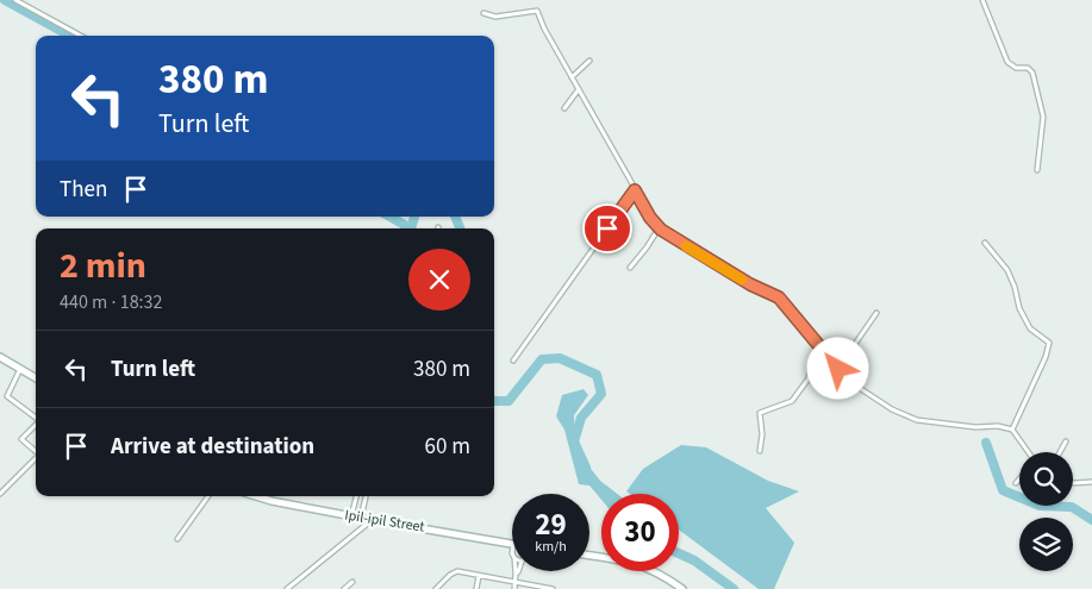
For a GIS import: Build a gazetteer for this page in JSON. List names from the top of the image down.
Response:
{
  "streets": {
    "street": ["Ipil-ipil Street"]
  },
  "page": {
    "turn": ["380 m", "Turn left"],
    "then": "Then",
    "heading": ["2 min", "440 m · 18:32"],
    "list": [
      {
        "name": "Turn left",
        "value": "380 m"
      },
      {
        "name": "Arrive at destination",
        "value": "60 m"
      }
    ],
    "speed": "29 km/h",
    "limit": "30"
  }
}
